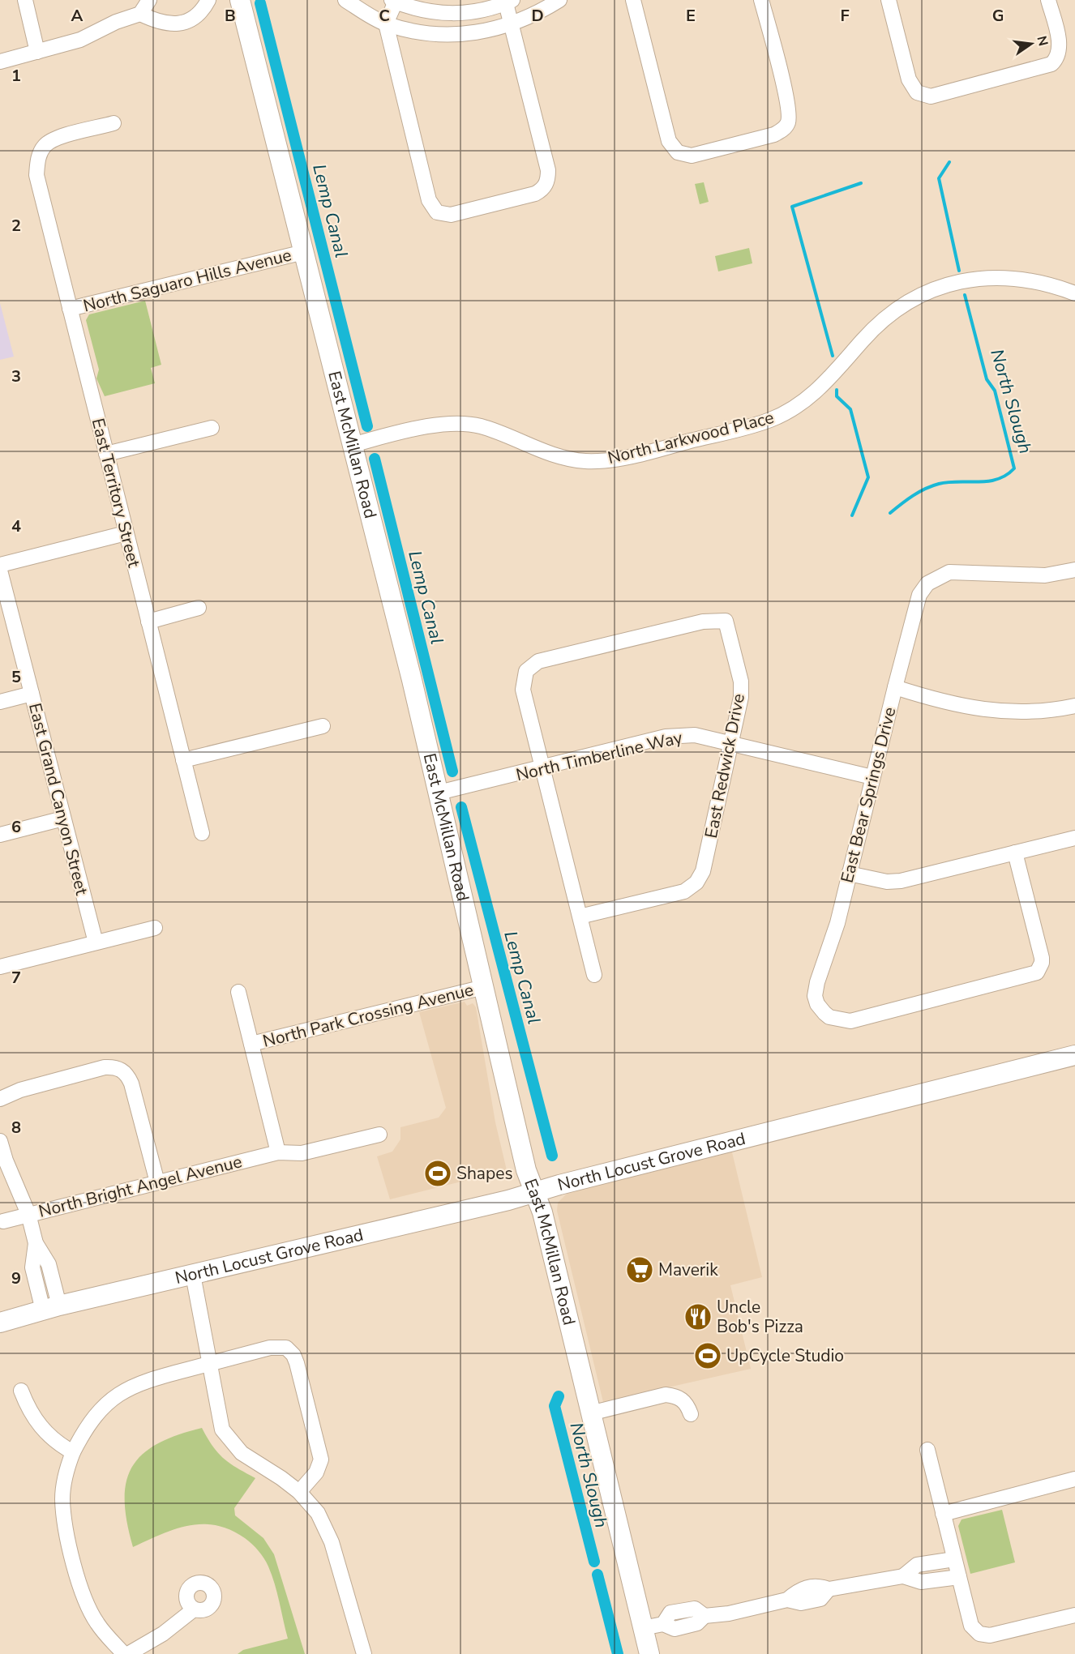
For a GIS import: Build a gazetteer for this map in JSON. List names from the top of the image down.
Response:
{
  "streets": {
    "main road": ["East McMillan Road", "North Locust Grove Road"],
    "street": [
      "North Saguaro Hills Avenue",
      "North Larkwood Place",
      "East Territory Street",
      "North Timberline Way",
      "East Redwick Drive",
      "East Bear Springs Drive",
      "East Grand Canyon Street",
      "North Park Crossing Avenue",
      "North Bright Angel Avenue"
    ]
  },
  "crossings": [
    ["North Saguaro Hills Avenue", "East McMillan Road"],
    ["North Saguaro Hills Avenue", "East Territory Street"],
    ["North Larkwood Place", "East McMillan Road"],
    ["East McMillan Road", "North Timberline Way"],
    ["East McMillan Road", "North Park Crossing Avenue"],
    ["East McMillan Road", "North Locust Grove Road"],
    ["North Timberline Way", "East Redwick Drive"],
    ["North Timberline Way", "East Bear Springs Drive"]
  ],
  "water": ["Lemp Canal", "North Slough"],
  "places": {
    "sports": ["Shapes", "UpCycle Studio"],
    "supermarket": ["Maverik"],
    "restaurant": ["Uncle Bob's Pizza"]
  },
  "north": "right",
  "grid": {
    "columns": [
      "A",
      "B",
      "C",
      "D",
      "E",
      "F",
      "G"
    ],
    "rows": [
      "1",
      "2",
      "3",
      "4",
      "5",
      "6",
      "7",
      "8",
      "9"
    ]
  }
}
